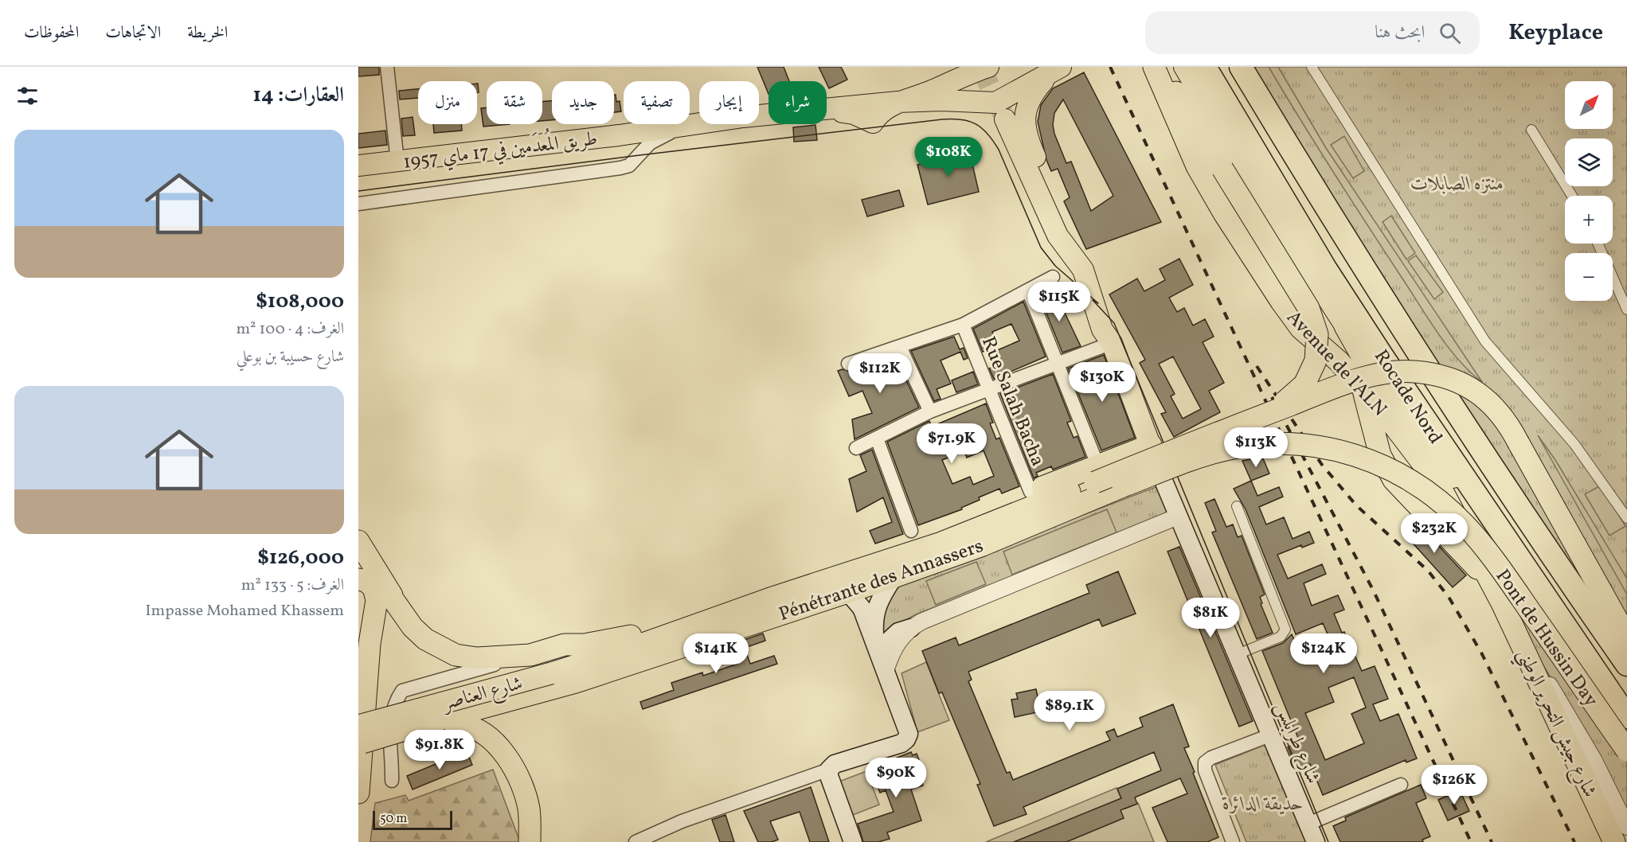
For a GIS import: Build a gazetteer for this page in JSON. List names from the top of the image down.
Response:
{
  "streets": {
    "highway": [
      "Avenue de l'ALN",
      "Rocade Nord",
      "Pénétrante des Annassers",
      "Pont de Hussin Day",
      "شارع العناصر",
      "شارع جيش التحرير الوطني"
    ],
    "main road": ["طريق المُعدَمين في 17 ماي 1957", "شارع طرابلس"],
    "street": ["Rue Salah Bacha"]
  },
  "crossings": [
    ["Avenue de l'ALN", "شارع جيش التحرير الوطني"],
    ["Pénétrante des Annassers", "Pont de Hussin Day"]
  ],
  "parks": ["منتزه الصابلات", "حديقة الدائرة"],
  "scale_bar": "50 m",
  "north": "top right",
  "page": {
    "header": "Keyplace",
    "search": "ابحث هنا",
    "nav": ["الخريطة", "الاتجاهات", "المحفوظات"],
    "heading": "العقارات: 14",
    "map_buttons": ["+", "−"],
    "chip": [
      "شراء",
      "إيجار",
      "تصفية",
      "جديد",
      "شقة",
      "منزل"
    ],
    "list": [
      {
        "name": "$108,000",
        "note": "الغرف: 4 · 100 m² · شارع حسيبة بن بوعلي"
      },
      {
        "name": "$126,000",
        "note": "الغرف: 5 · 133 m² · Impasse Mohamed Khassem"
      }
    ],
    "price": [
      "$108K",
      "$115K",
      "$112K",
      "$130K",
      "$71.9K",
      "$113K",
      "$232K",
      "$81K",
      "$141K",
      "$124K",
      "$89.1K",
      "$91.8K",
      "$90K",
      "$126K"
    ],
    "scale": "50 m"
  }
}
